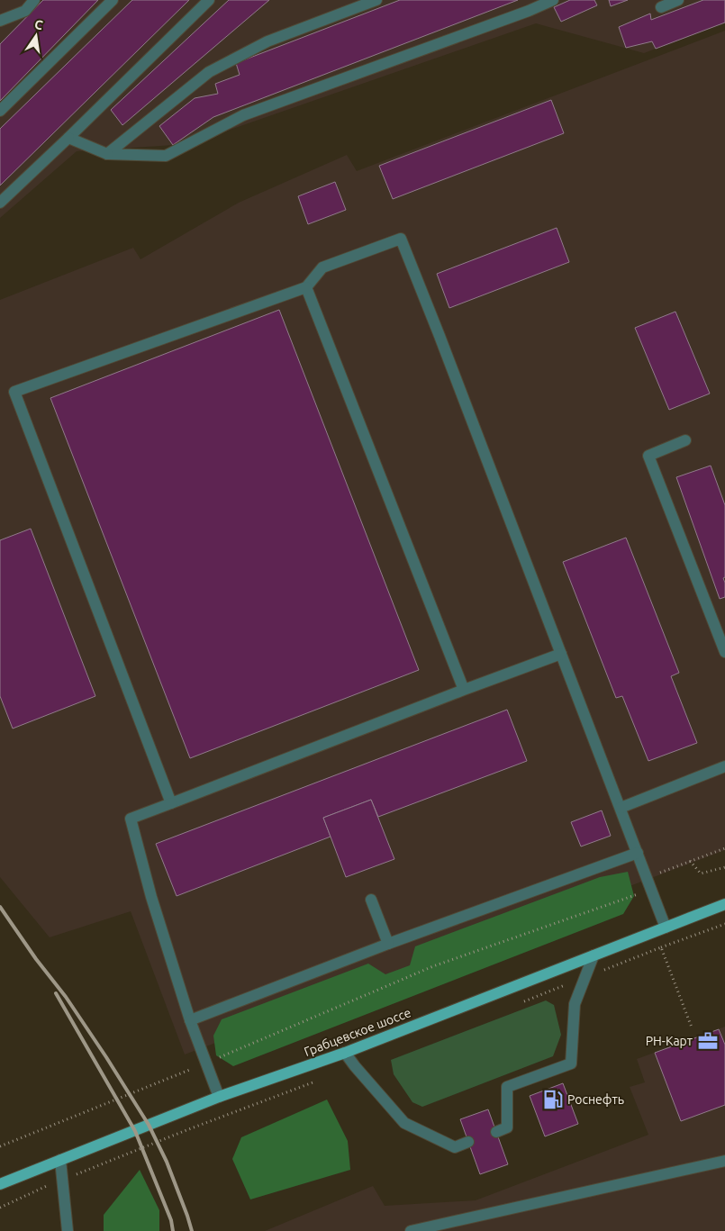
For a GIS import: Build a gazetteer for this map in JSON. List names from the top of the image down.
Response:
{
  "streets": {
    "main road": ["Грабцевское шоссе"]
  },
  "places": {
    "office": ["РН-Карт"],
    "fuel station": ["Роснефть"]
  },
  "north": "top"
}
